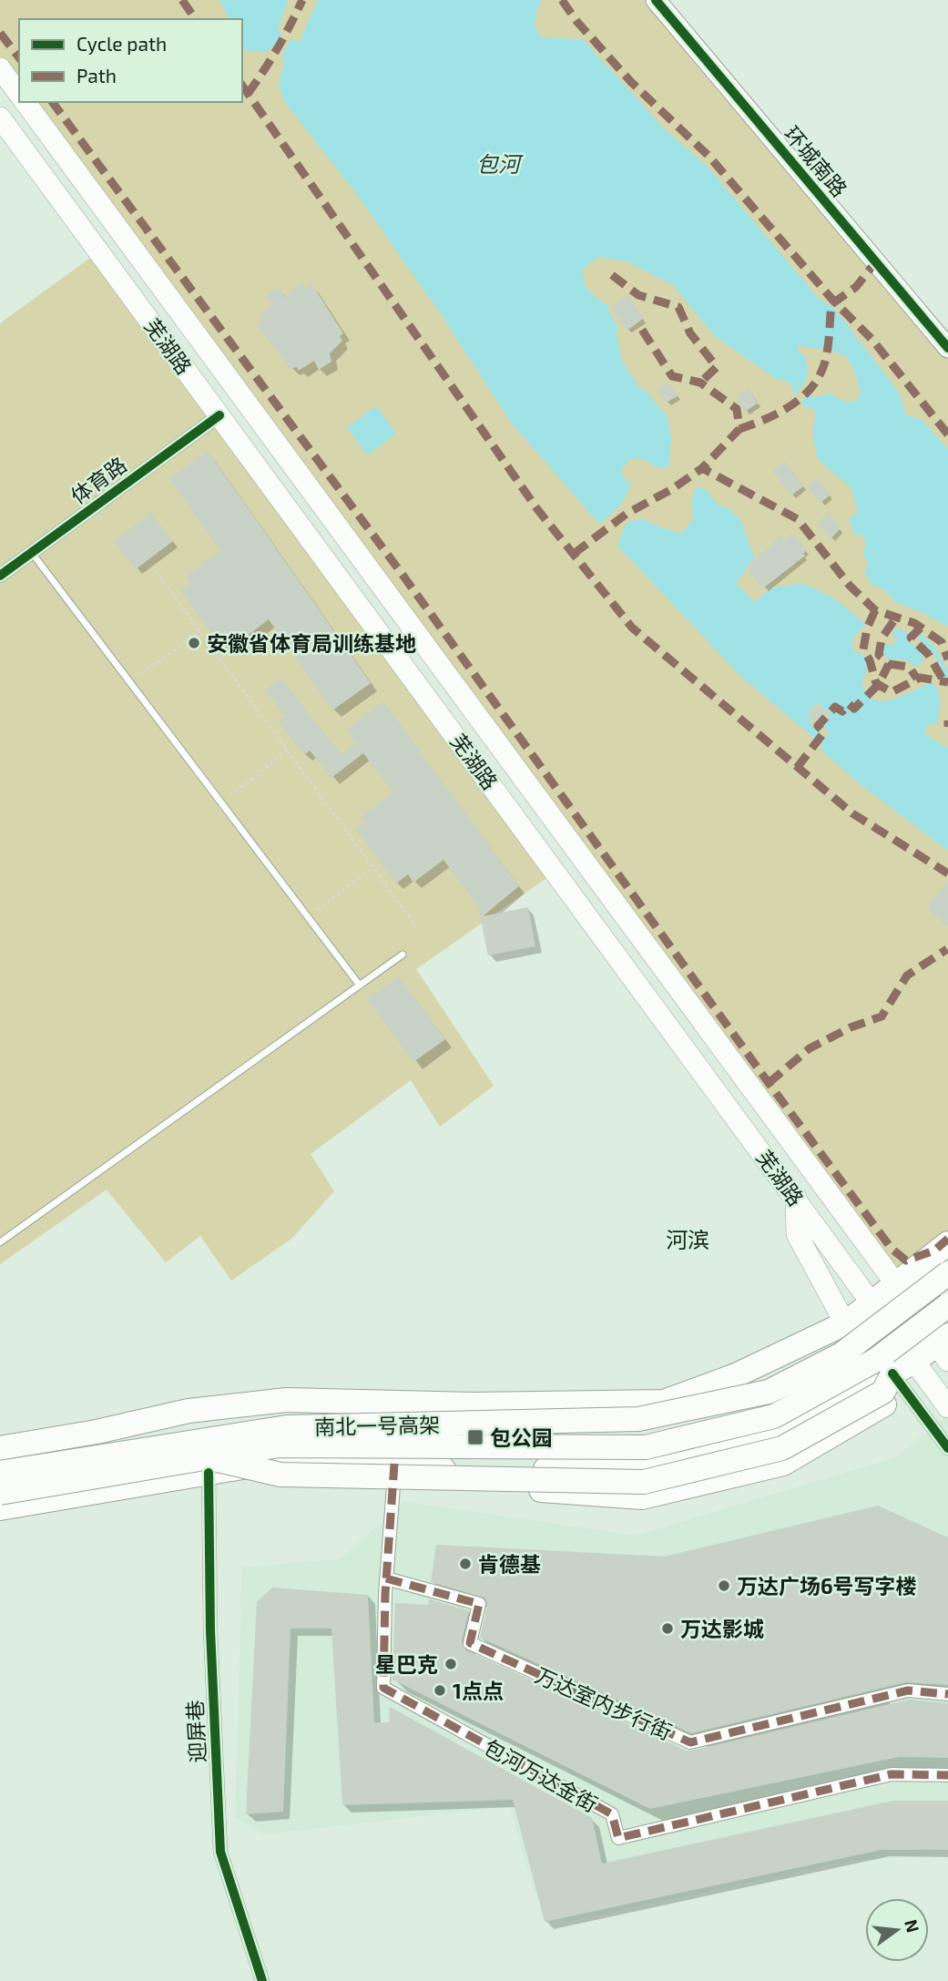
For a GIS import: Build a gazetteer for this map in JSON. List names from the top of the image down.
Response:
{
  "streets": {
    "highway": ["南北一号高架"],
    "main road": ["芜湖路"],
    "street": [
      "环城南路",
      "体育路",
      "万达室内步行街",
      "迎屏巷",
      "包河万达金街"
    ]
  },
  "crossings": [
    ["芜湖路", "体育路"],
    ["南北一号高架", "迎屏巷"],
    ["万达室内步行街", "包河万达金街"]
  ],
  "districts": ["河滨"],
  "water": ["包河"],
  "places": {
    "other": [
      "安徽省体育局训练基地",
      "肯德基",
      "万达广场6号写字楼",
      "万达影城",
      "星巴克",
      "1点点"
    ],
    "transit": ["包公园"]
  },
  "legend": ["Cycle path", "Path"],
  "north": "right"
}
